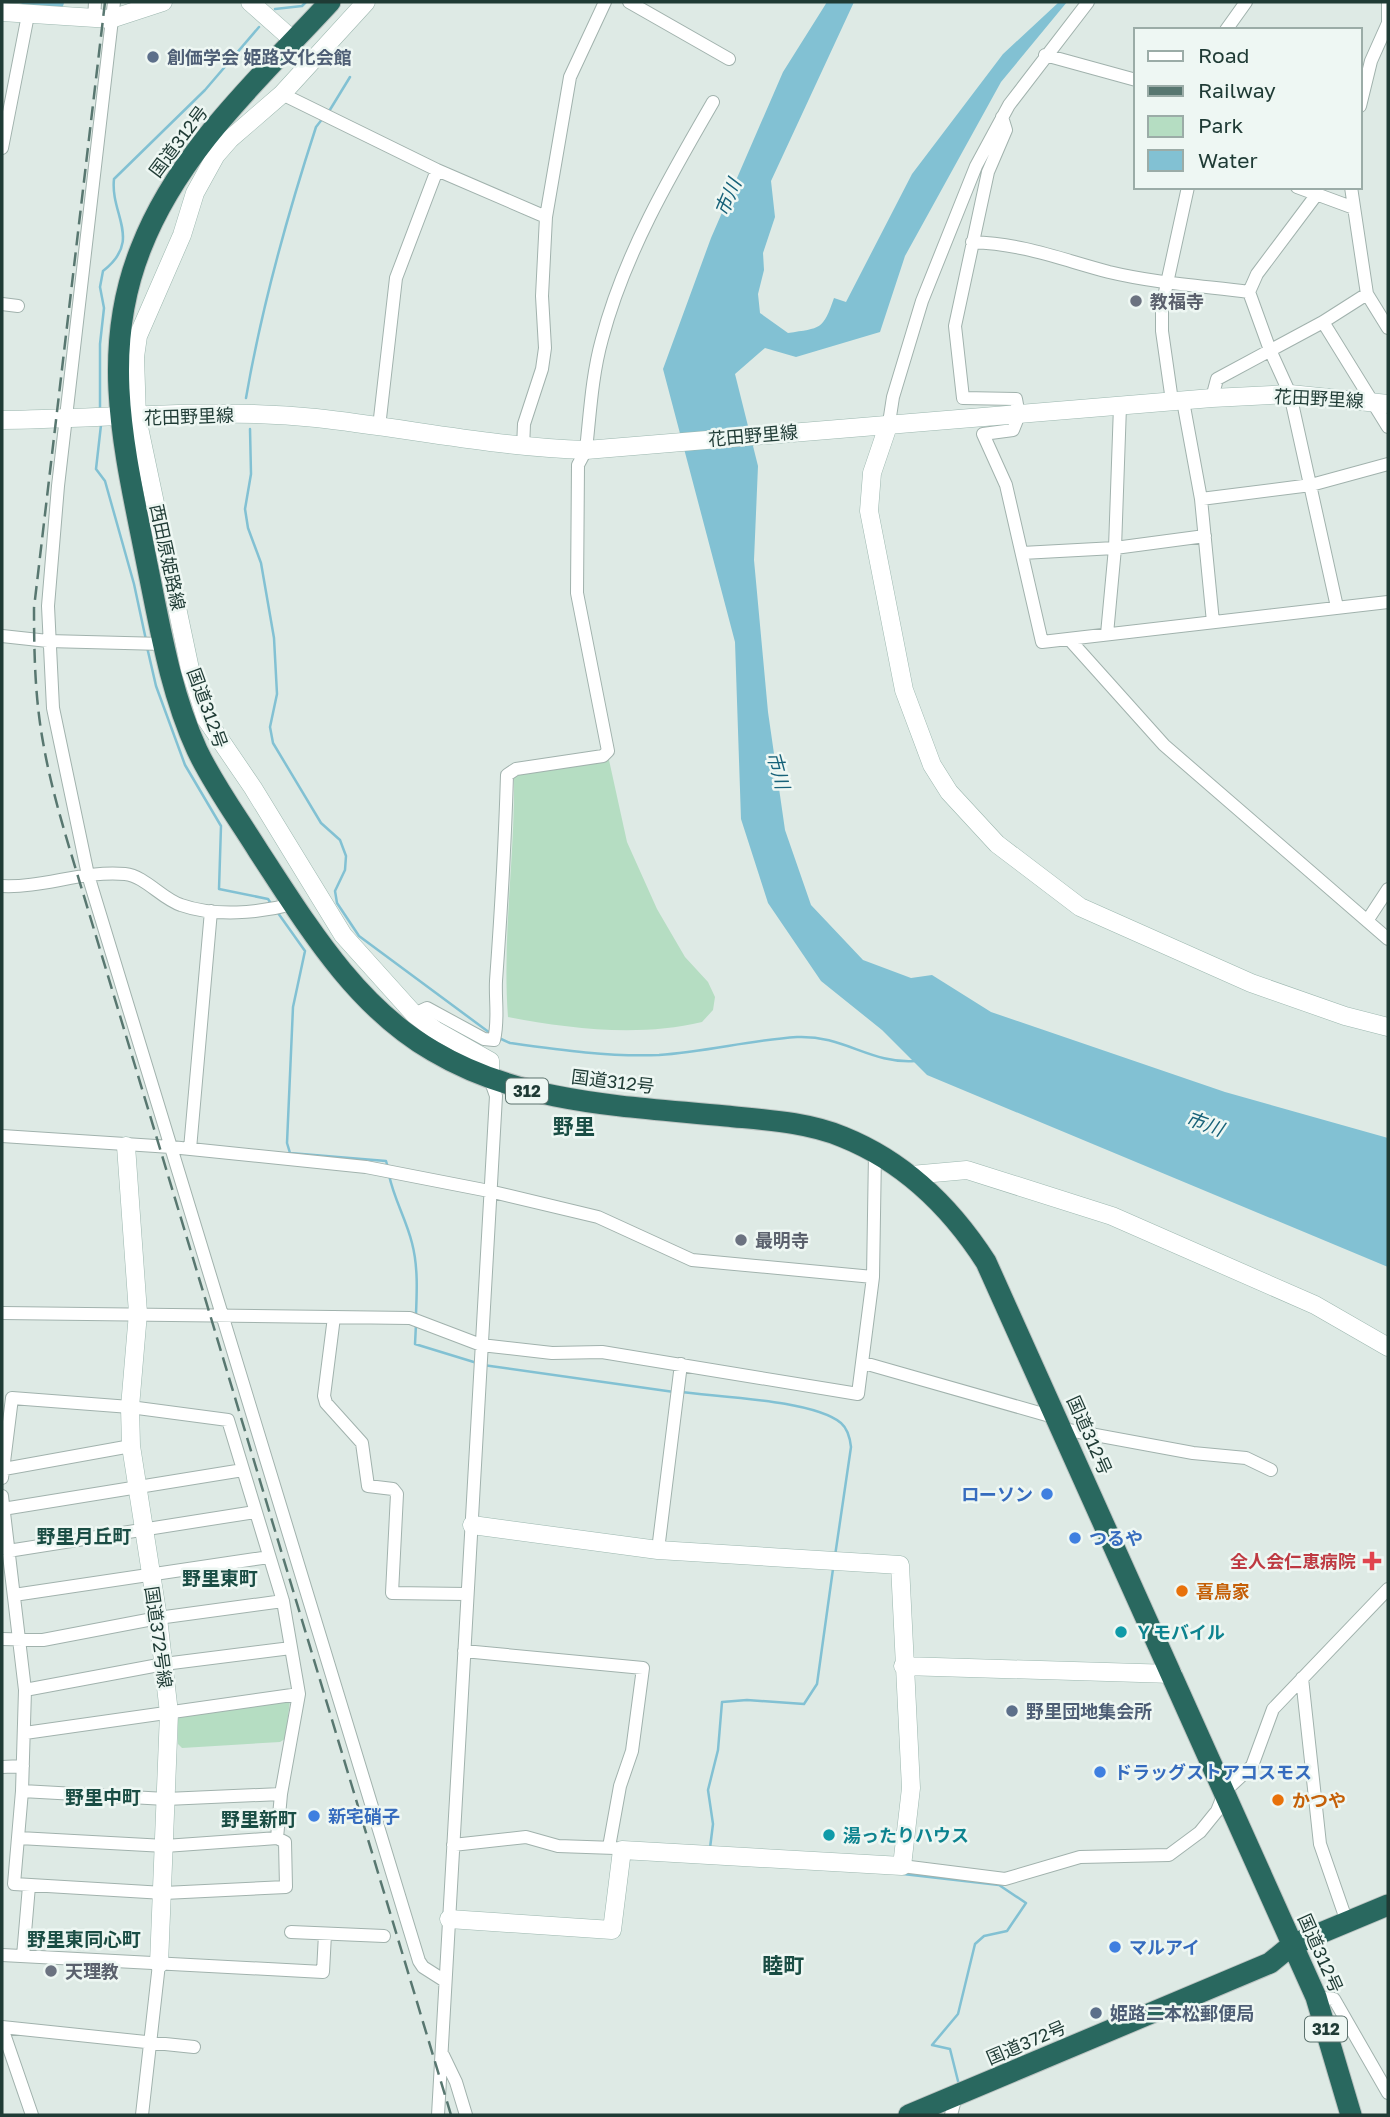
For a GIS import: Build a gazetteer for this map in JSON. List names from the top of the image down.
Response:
{
  "streets": {
    "highway": ["国道312号", "312", "国道372号"],
    "street": ["花田野里線", "西田原姫路線", "国道372号線"]
  },
  "crossings": [
    ["国道312号", "花田野里線"],
    ["国道312号", "西田原姫路線"],
    ["国道312号", "国道372号"],
    ["花田野里線", "西田原姫路線"]
  ],
  "districts": [
    "野里",
    "野里月丘町",
    "野里東町",
    "野里中町",
    "野里新町",
    "野里東同心町",
    "睦町"
  ],
  "water": ["市川"],
  "places": {
    "other": [
      "創価学会 姫路文化会館",
      "教福寺",
      "最明寺",
      "ローソン",
      "つるや",
      "喜鳥家",
      "Ｙモバイル",
      "野里団地集会所",
      "ドラッグストアコスモス",
      "かつや",
      "新宅硝子",
      "湯ったりハウス",
      "マルアイ",
      "天理教",
      "姫路二本松郵便局"
    ],
    "health": ["全人会仁恵病院"]
  },
  "legend": [
    "Road",
    "Railway",
    "Park",
    "Water"
  ]
}
